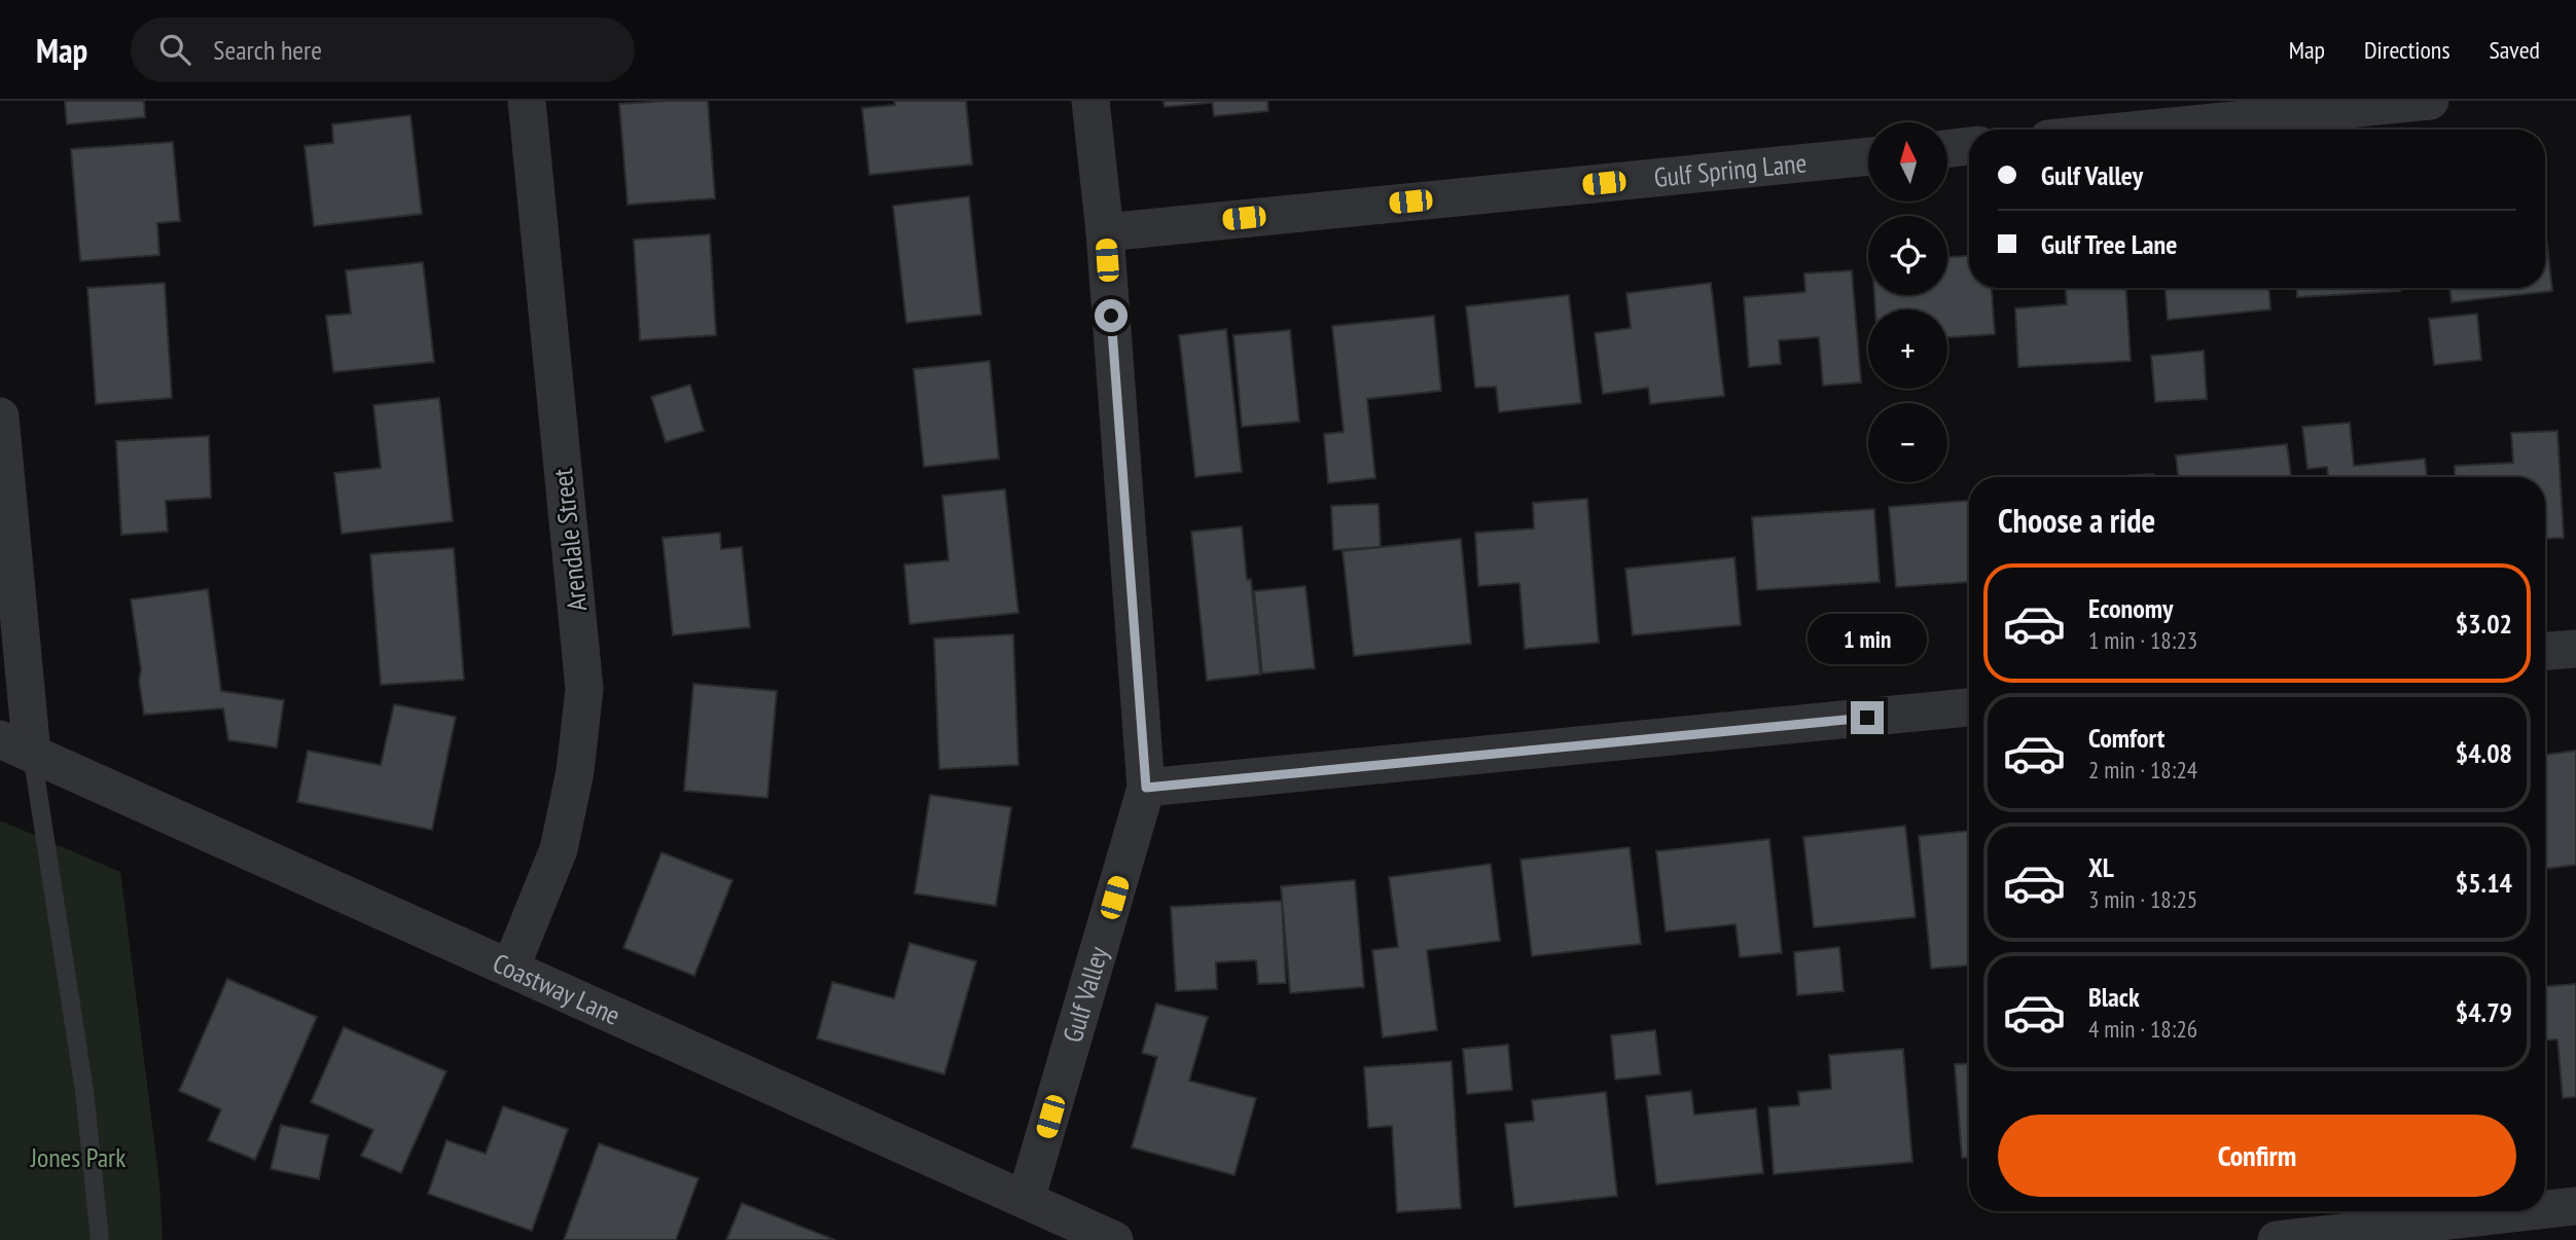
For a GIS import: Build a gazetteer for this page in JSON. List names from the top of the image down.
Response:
{
  "streets": {
    "street": [
      "Gulf Spring Lane",
      "Arendale Street",
      "Coastway Lane",
      "Gulf Valley"
    ]
  },
  "crossings": [
    ["Gulf Spring Lane", "Gulf Valley"],
    ["Arendale Street", "Coastway Lane"],
    ["Coastway Lane", "Gulf Valley"]
  ],
  "parks": ["Jones Park"],
  "north": "top",
  "page": {
    "header": "Map",
    "search": "Search here",
    "nav": ["Map", "Directions", "Saved"],
    "map_buttons": ["+", "−"],
    "banner": ["Gulf Valley", "Gulf Tree Lane"],
    "heading": "Choose a ride",
    "list": [
      {
        "name": "Economy",
        "note": "1 min · 18:23",
        "value": "$3.02"
      },
      {
        "name": "Comfort",
        "note": "2 min · 18:24",
        "value": "$4.08"
      },
      {
        "name": "XL",
        "note": "3 min · 18:25",
        "value": "$5.14"
      },
      {
        "name": "Black",
        "note": "4 min · 18:26",
        "value": "$4.79"
      }
    ],
    "bubble": "1 min",
    "buttons": "Confirm"
  }
}
